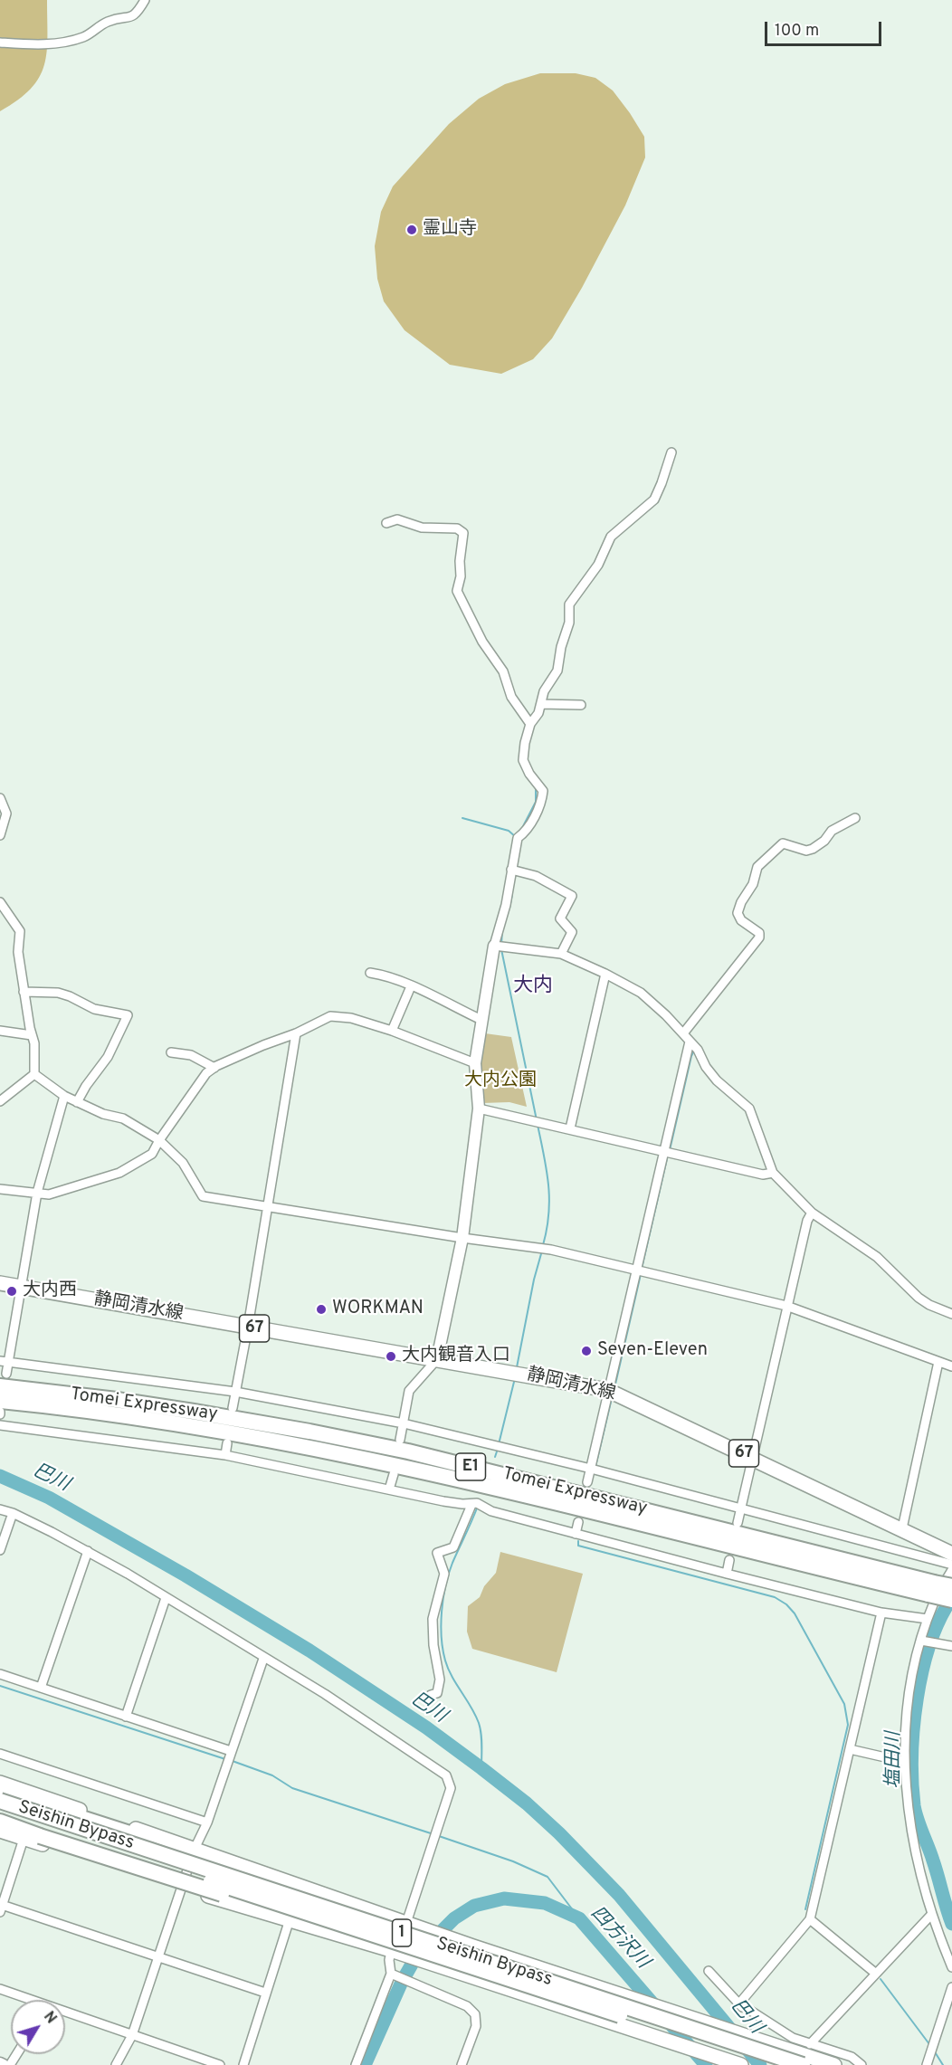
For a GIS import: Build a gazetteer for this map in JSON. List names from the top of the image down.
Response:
{
  "streets": {
    "highway": [
      "Tomei Expressway",
      "E1",
      "Seishin Bypass",
      "1"
    ],
    "main road": ["静岡清水線", "67"]
  },
  "crossings": [
    ["Seishin Bypass", "1"]
  ],
  "districts": ["大内"],
  "water": ["巴川", "塩田川", "四方沢川"],
  "parks": ["大内公園"],
  "places": [
    "霊山寺",
    "大内西",
    "WORKMAN",
    "Seven-Eleven",
    "大内観音入口"
  ],
  "scale_bar": "100 m",
  "north": "top right"
}
